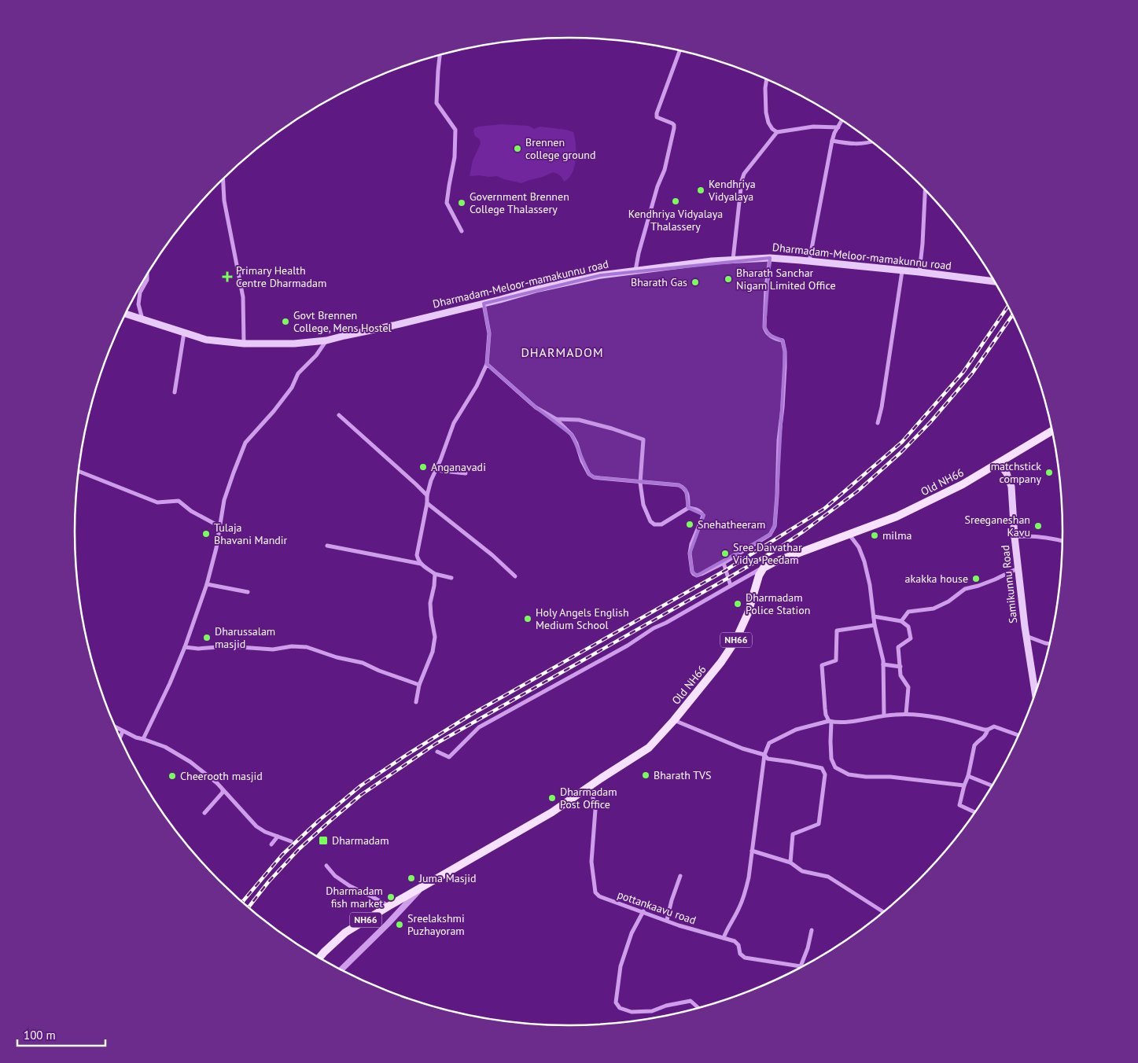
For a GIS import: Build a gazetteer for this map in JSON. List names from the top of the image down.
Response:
{
  "streets": {
    "main road": [
      "Dharmadam-Meloor-mamakunnu road",
      "Old NH66",
      "Samikunnu Road",
      "NH66"
    ],
    "street": ["pottankaavu road"]
  },
  "crossings": [
    ["Old NH66", "Samikunnu Road"],
    ["Old NH66", "pottankaavu road"]
  ],
  "districts": ["DHARMADOM"],
  "places": {
    "other": [
      "Brennen college ground",
      "Kendhriya Vidyalaya",
      "Kendhriya Vidyalaya Thalassery",
      "Government Brennen College Thalassery",
      "Bharath Sanchar Nigam Limited Office",
      "Bharath Gas",
      "Govt Brennen College, Mens Hostel",
      "Anganavadi",
      "matchstick company",
      "Snehatheeram",
      "Sreeganeshan Kavu",
      "Tulaja Bhavani Mandir",
      "milma",
      "Sree Daivathar Vidya Peedam",
      "akakka house",
      "Dharmadam Police Station",
      "Holy Angels English Medium School",
      "Dharussalam masjid",
      "Bharath TVS",
      "Cheerooth masjid",
      "Dharmadam Post Office",
      "Juma Masjid",
      "Dharmadam fish market",
      "Sreelakshmi Puzhayoram"
    ],
    "health": ["Primary Health Centre Dharmadam"],
    "transit": ["Dharmadam"]
  },
  "scale_bar": "100 m"
}
